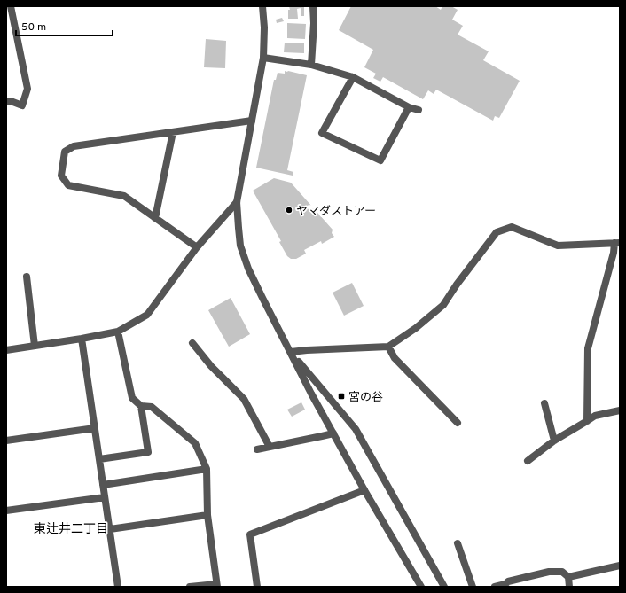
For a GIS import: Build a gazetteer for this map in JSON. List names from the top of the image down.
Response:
{
  "districts": ["東辻井二丁目"],
  "places": {
    "other": ["ヤマダストアー"],
    "transit": ["宮の谷"]
  },
  "scale_bar": "50 m"
}
